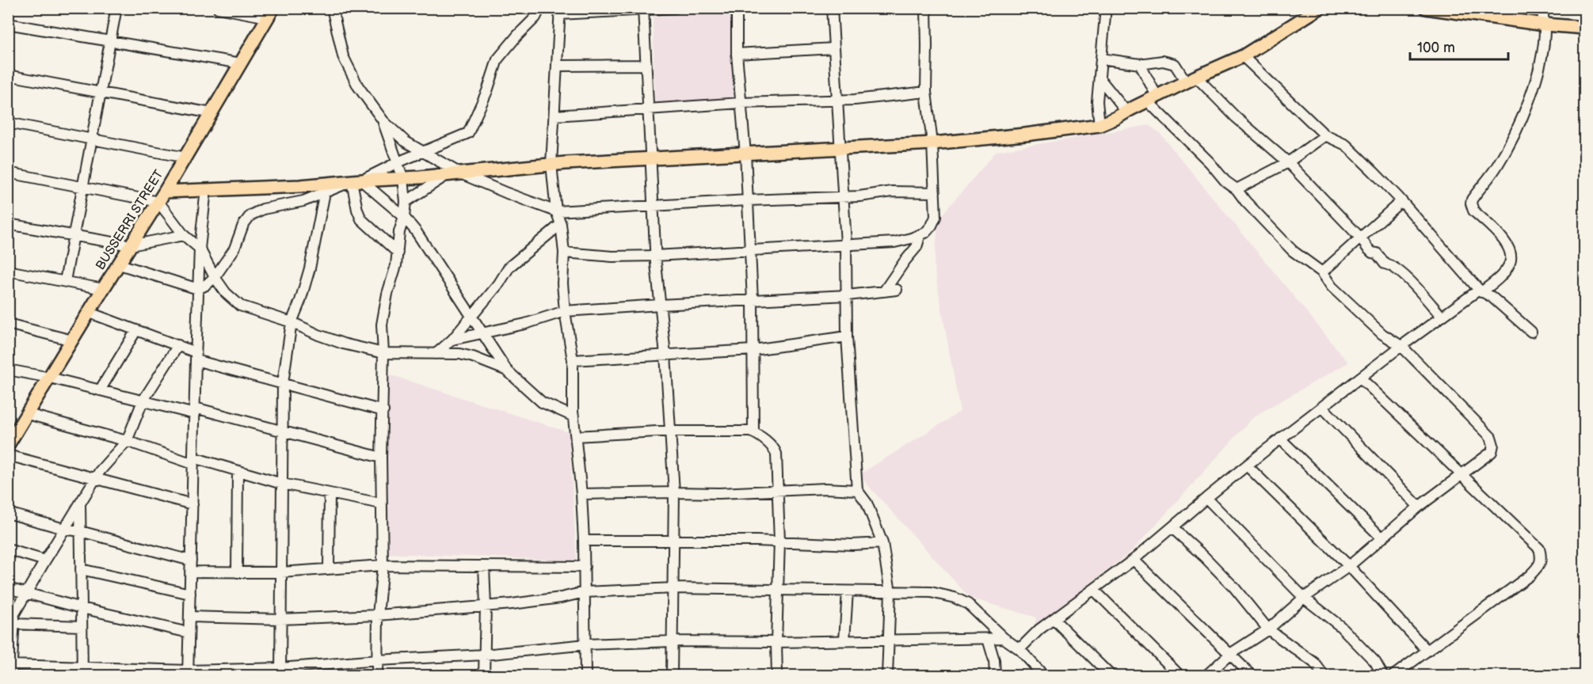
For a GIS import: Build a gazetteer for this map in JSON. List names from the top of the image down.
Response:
{
  "streets": {
    "main road": ["BUSSERRI STREET"]
  },
  "scale_bar": "100 m"
}
